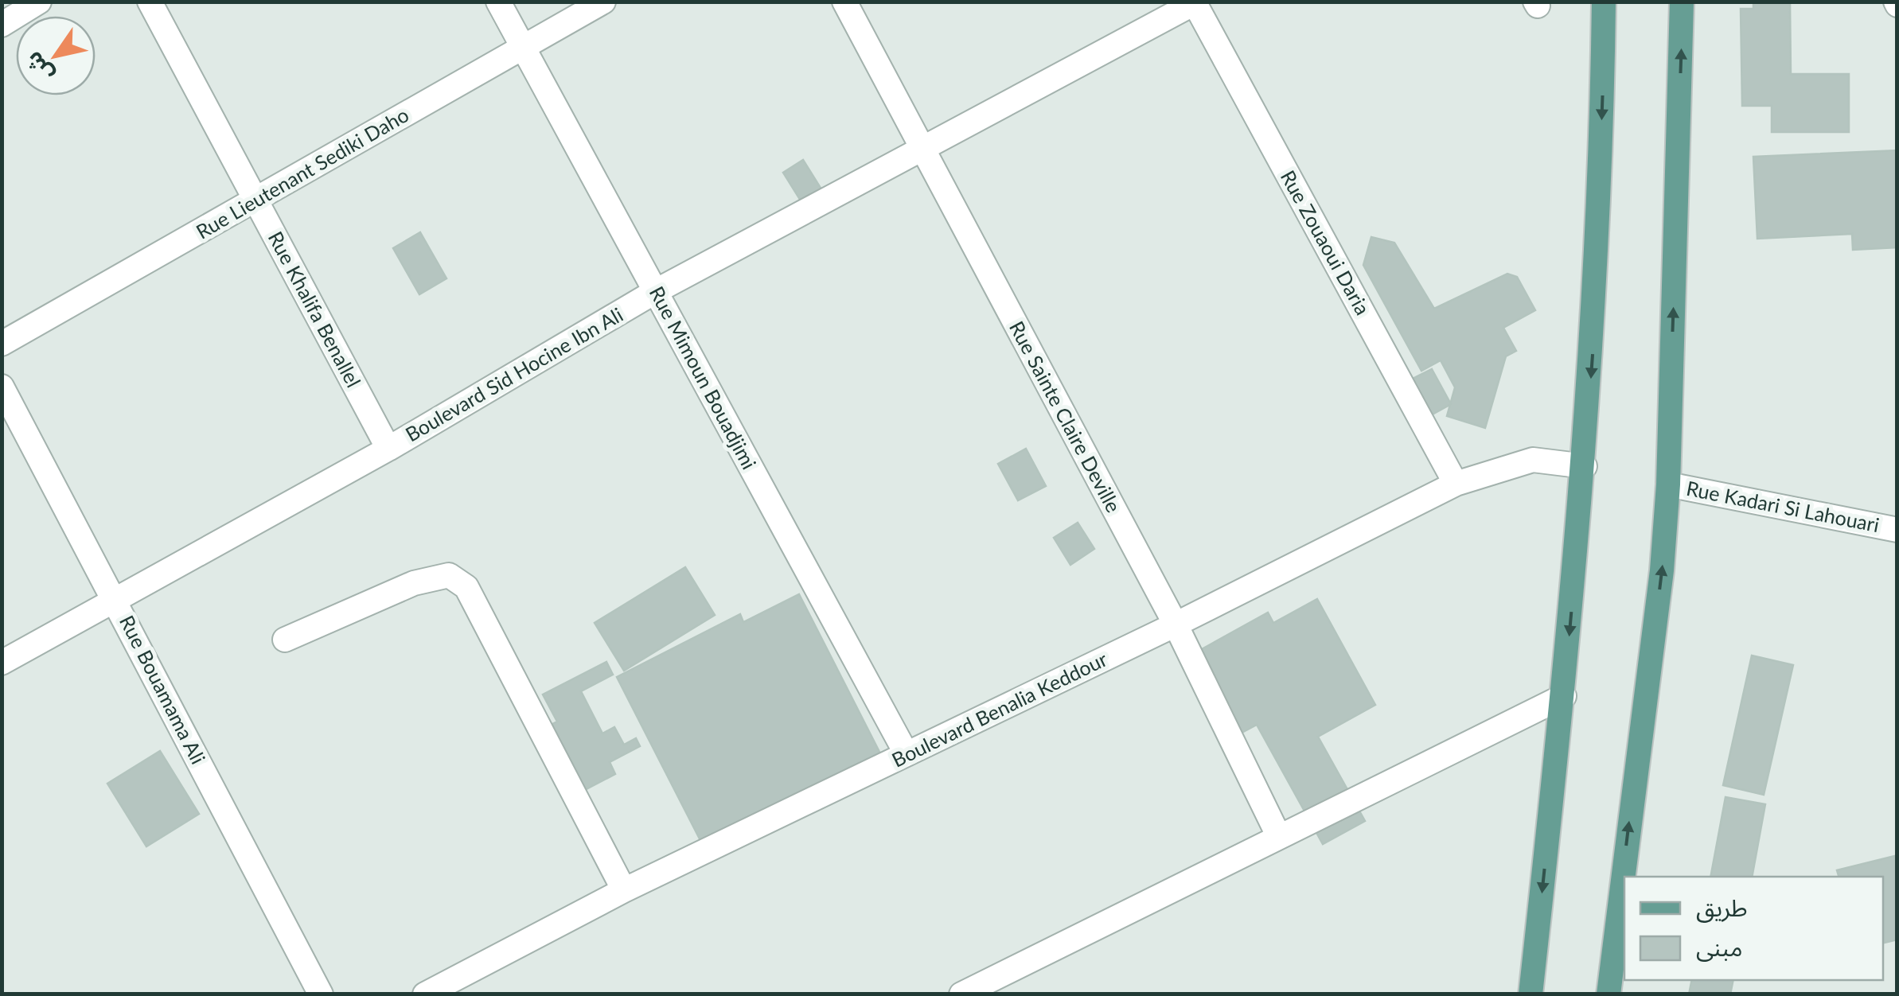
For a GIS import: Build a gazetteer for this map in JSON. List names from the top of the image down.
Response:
{
  "streets": {
    "street": [
      "Rue Lieutenant Sediki Daho",
      "Rue Zouaoui Daria",
      "Rue Khalifa Benallel",
      "Boulevard Sid Hocine Ibn Ali",
      "Rue Mimoun Bouadjimi",
      "Rue Sainte Claire Deville",
      "Rue Kadari Si Lahouari",
      "Rue Bouamama Ali",
      "Boulevard Benalia Keddour"
    ]
  },
  "crossings": [
    ["Rue Lieutenant Sediki Daho", "Rue Khalifa Benallel"],
    ["Rue Lieutenant Sediki Daho", "Rue Mimoun Bouadjimi"],
    ["Rue Zouaoui Daria", "Boulevard Sid Hocine Ibn Ali"],
    ["Rue Zouaoui Daria", "Boulevard Benalia Keddour"],
    ["Rue Khalifa Benallel", "Boulevard Sid Hocine Ibn Ali"],
    ["Boulevard Sid Hocine Ibn Ali", "Rue Mimoun Bouadjimi"],
    ["Boulevard Sid Hocine Ibn Ali", "Rue Sainte Claire Deville"],
    ["Boulevard Sid Hocine Ibn Ali", "Rue Bouamama Ali"],
    ["Rue Mimoun Bouadjimi", "Boulevard Benalia Keddour"],
    ["Rue Sainte Claire Deville", "Boulevard Benalia Keddour"]
  ],
  "legend": ["طريق", "مبنى"],
  "north": "bottom left"
}
